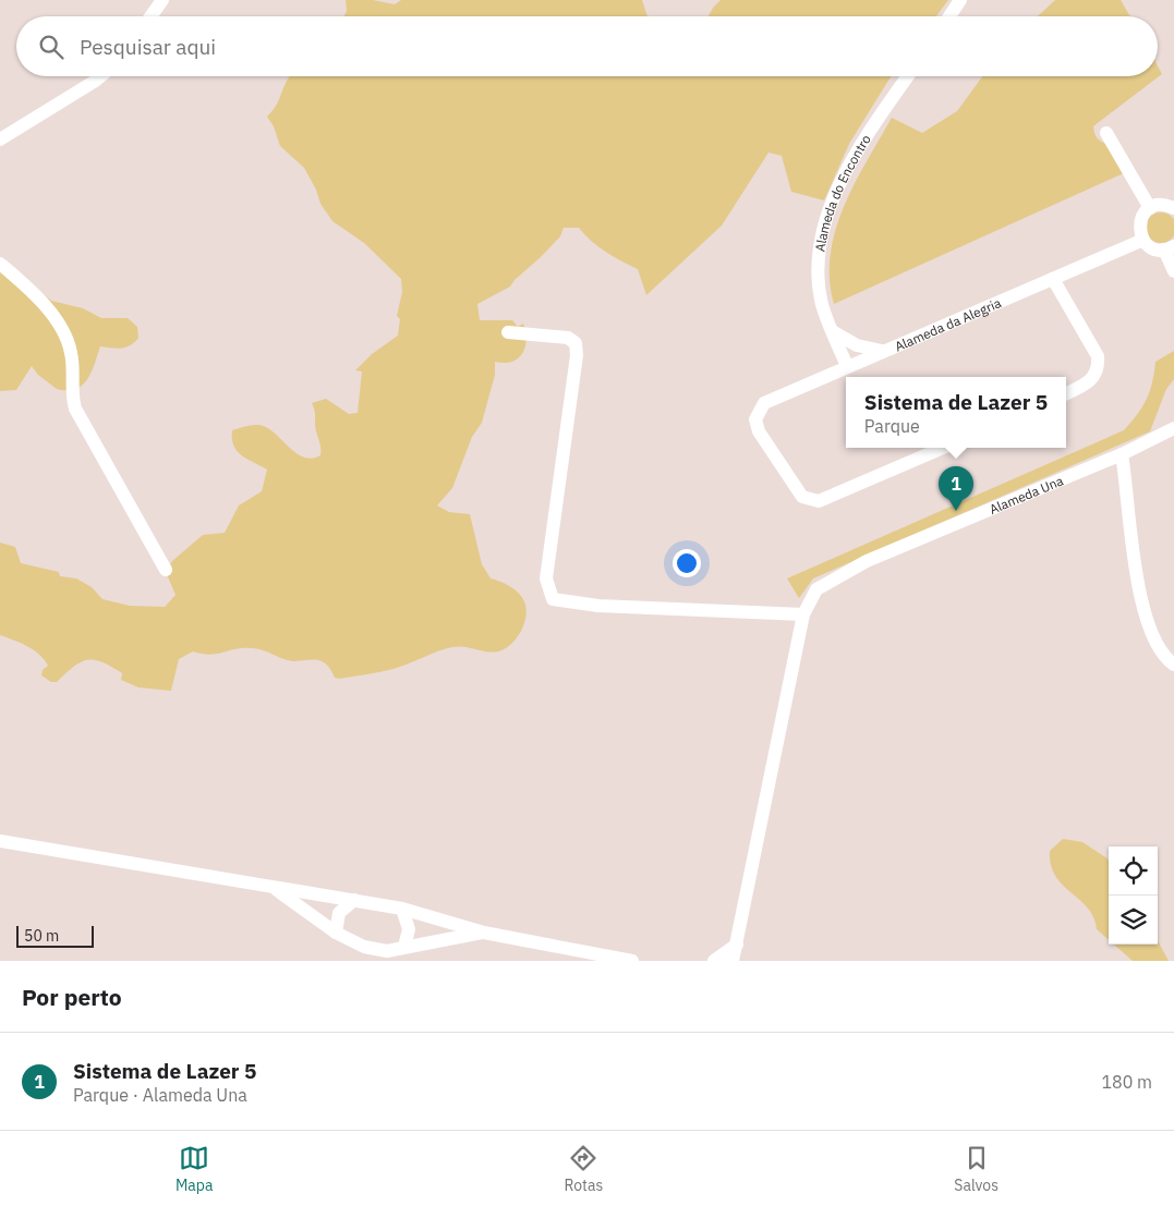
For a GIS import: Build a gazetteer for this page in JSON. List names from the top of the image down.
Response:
{
  "streets": {
    "street": ["Alameda do Encontro", "Alameda da Alegria", "Alameda Una"]
  },
  "crossings": [
    ["Alameda do Encontro", "Alameda da Alegria"]
  ],
  "scale_bar": "50 m",
  "page": {
    "search": "Pesquisar aqui",
    "popup": ["Sistema de Lazer 5", "Parque"],
    "pins": "1",
    "scale": "50 m",
    "heading": "Por perto",
    "list": [
      {
        "mark": "1",
        "name": "Sistema de Lazer 5",
        "note": "Parque · Alameda Una",
        "value": "180 m"
      }
    ],
    "nav": ["Mapa", "Rotas", "Salvos"]
  }
}
